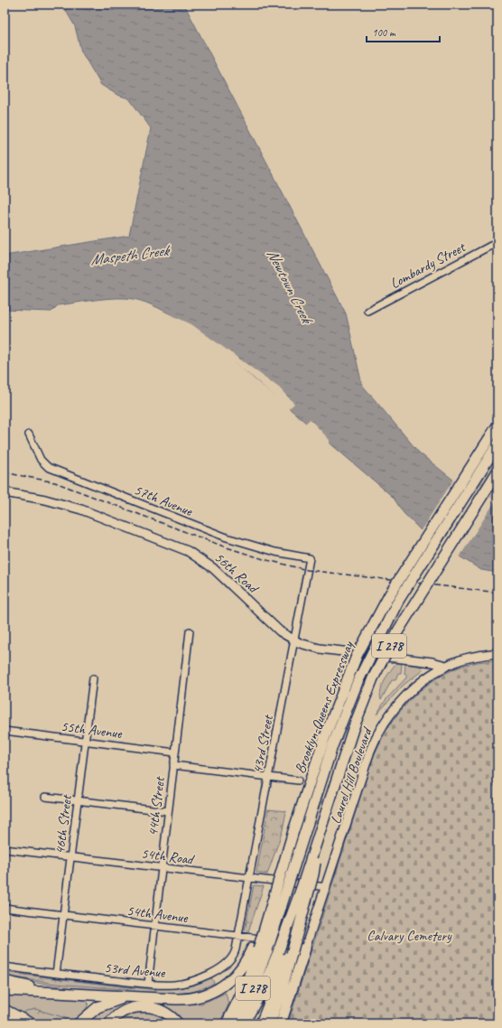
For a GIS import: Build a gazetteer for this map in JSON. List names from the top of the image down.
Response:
{
  "streets": {
    "highway": ["I 278", "Brooklyn-Queens Expressway"],
    "main road": ["56th Road", "Laurel Hill Boulevard"],
    "street": [
      "Lombardy Street",
      "57th Avenue",
      "55th Avenue",
      "43rd Street",
      "44th Street",
      "46th Street",
      "54th Road",
      "54th Avenue",
      "53rd Avenue"
    ]
  },
  "crossings": [
    ["57th Avenue", "43rd Street"],
    ["56th Road", "43rd Street"],
    ["56th Road", "Laurel Hill Boulevard"],
    ["55th Avenue", "44th Street"],
    ["55th Avenue", "46th Street"],
    ["43rd Street", "54th Road"],
    ["43rd Street", "54th Avenue"],
    ["43rd Street", "53rd Avenue"],
    ["Laurel Hill Boulevard", "54th Road"],
    ["Laurel Hill Boulevard", "54th Avenue"],
    ["44th Street", "54th Road"],
    ["44th Street", "54th Avenue"],
    ["44th Street", "53rd Avenue"],
    ["46th Street", "54th Road"],
    ["46th Street", "54th Avenue"],
    ["46th Street", "53rd Avenue"],
    ["54th Avenue", "53rd Avenue"]
  ],
  "water": ["Maspeth Creek", "Newtown Creek"],
  "parks": ["Calvary Cemetery"],
  "scale_bar": "100 m"
}
